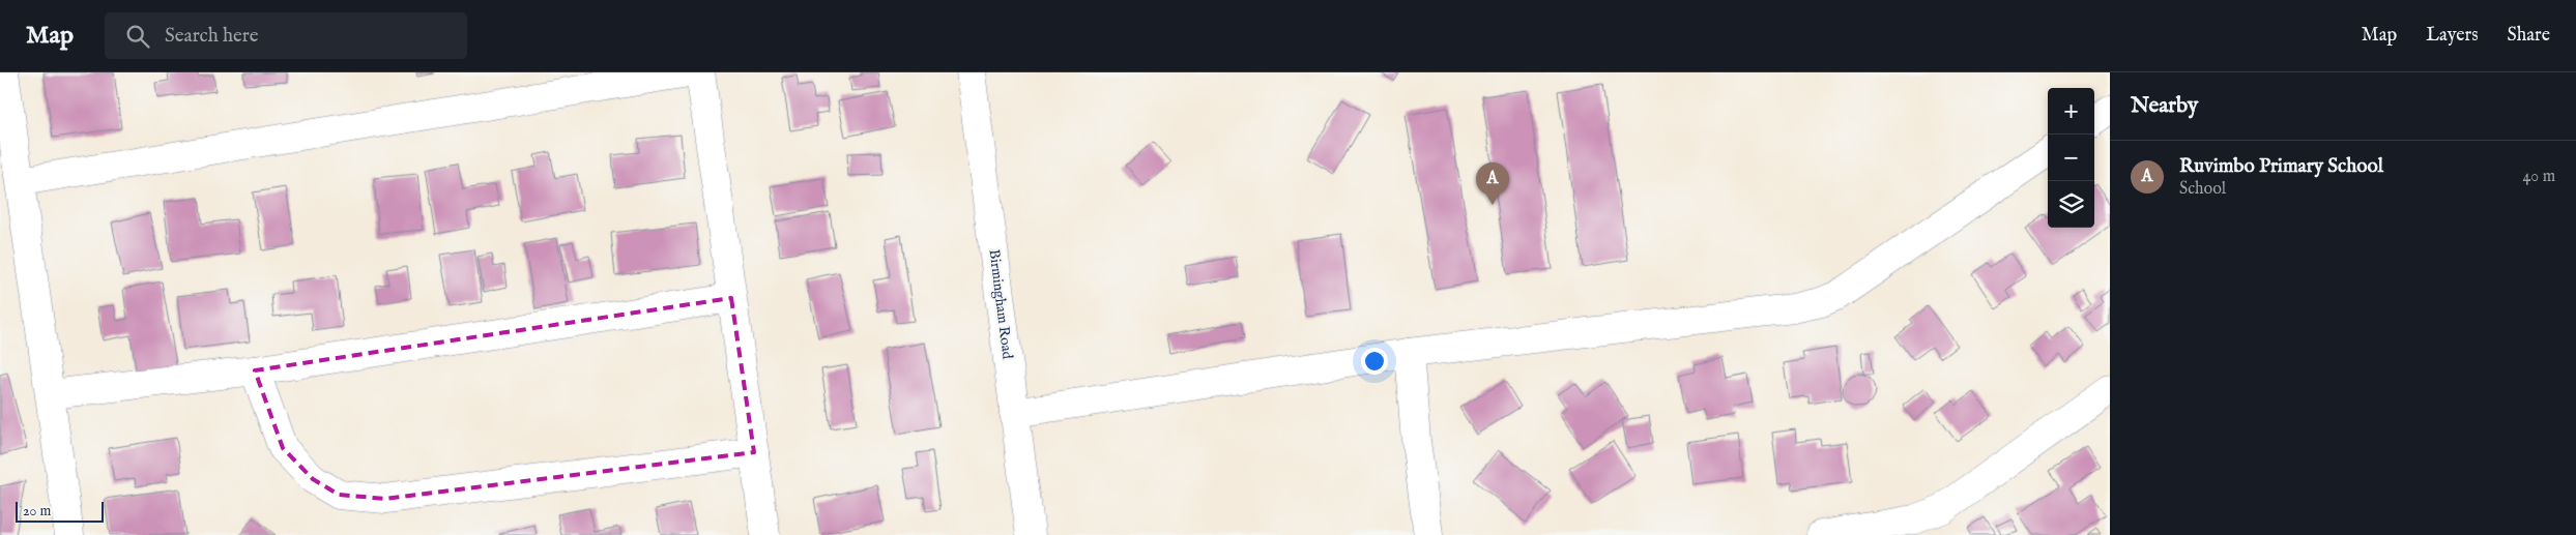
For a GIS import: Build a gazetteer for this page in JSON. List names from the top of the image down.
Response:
{
  "streets": {
    "street": ["Birmingham Road"]
  },
  "scale_bar": "20 m",
  "page": {
    "header": "Map",
    "search": "Search here",
    "nav": ["Map", "Layers", "Share"],
    "heading": "Nearby",
    "map_buttons": ["+", "−"],
    "list": [
      {
        "mark": "A",
        "name": "Ruvimbo Primary School",
        "note": "School",
        "value": "40 m"
      }
    ],
    "pins": "A",
    "scale": "20 m"
  }
}
